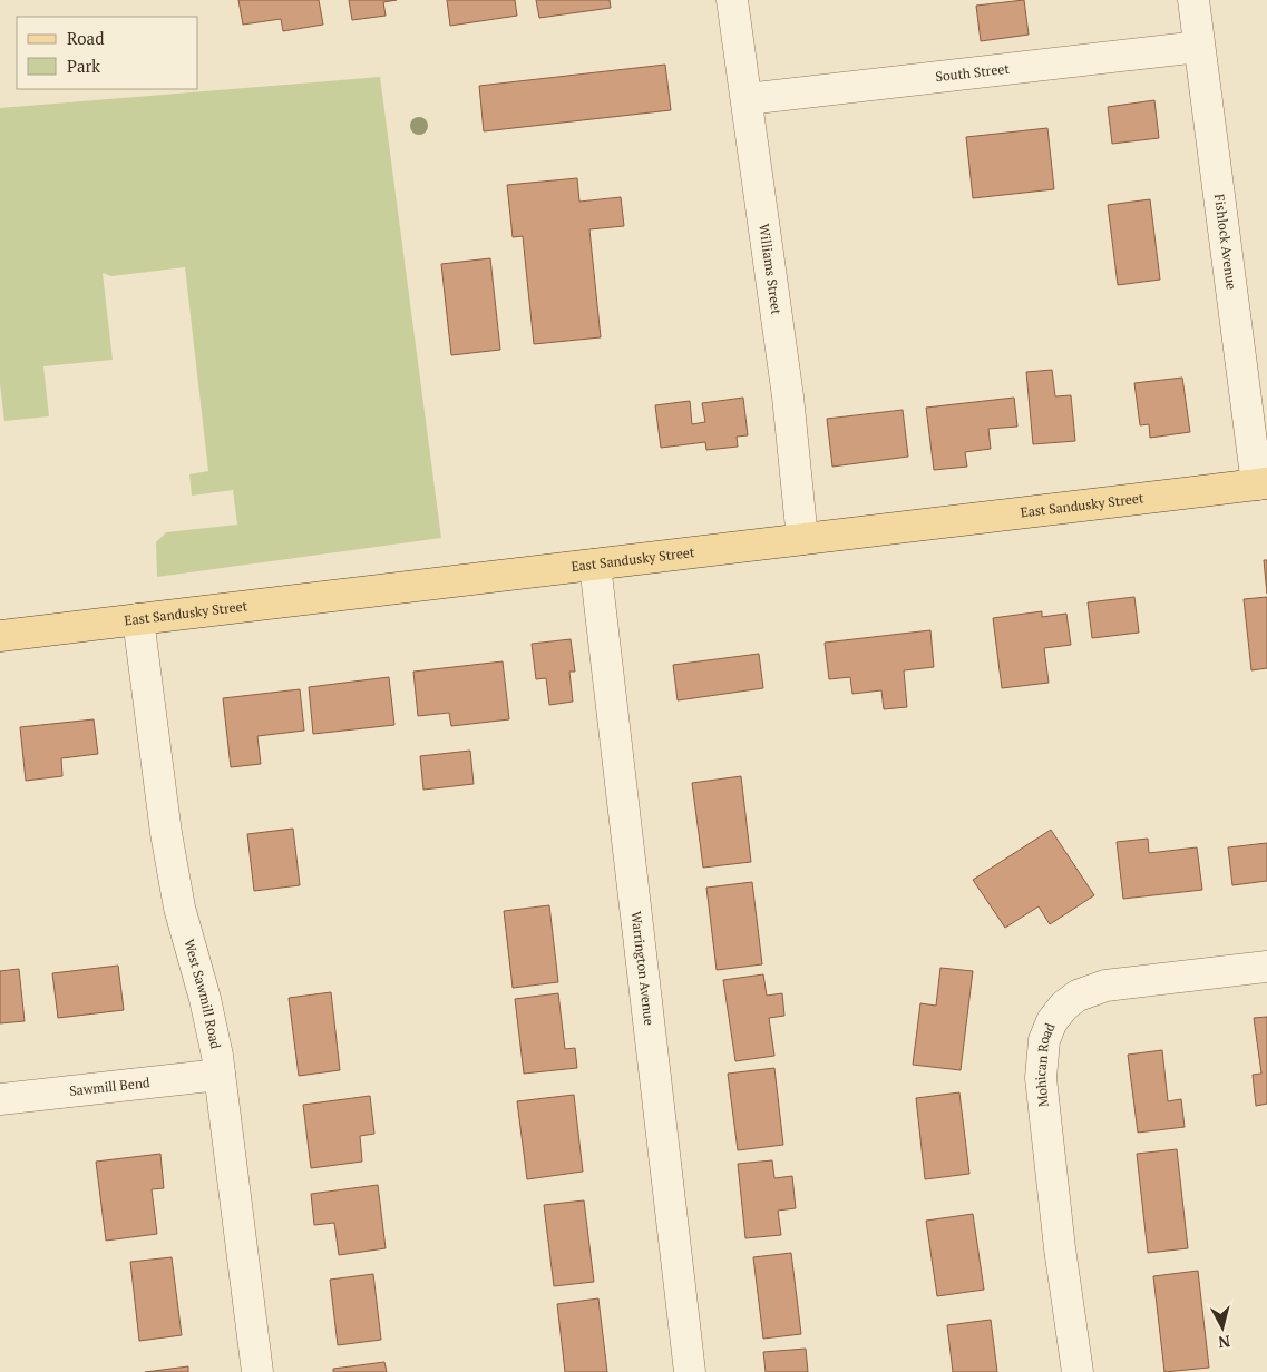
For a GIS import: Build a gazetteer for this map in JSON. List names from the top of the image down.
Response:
{
  "streets": {
    "main road": ["East Sandusky Street"],
    "street": [
      "South Street",
      "Fishlock Avenue",
      "Williams Street",
      "Warrington Avenue",
      "West Sawmill Road",
      "Mohican Road",
      "Sawmill Bend"
    ]
  },
  "crossings": [
    ["South Street", "Fishlock Avenue"],
    ["South Street", "Williams Street"],
    ["Fishlock Avenue", "East Sandusky Street"],
    ["Williams Street", "East Sandusky Street"],
    ["East Sandusky Street", "Warrington Avenue"],
    ["East Sandusky Street", "West Sawmill Road"],
    ["West Sawmill Road", "Sawmill Bend"]
  ],
  "legend": ["Road", "Park"],
  "north": "bottom"
}
